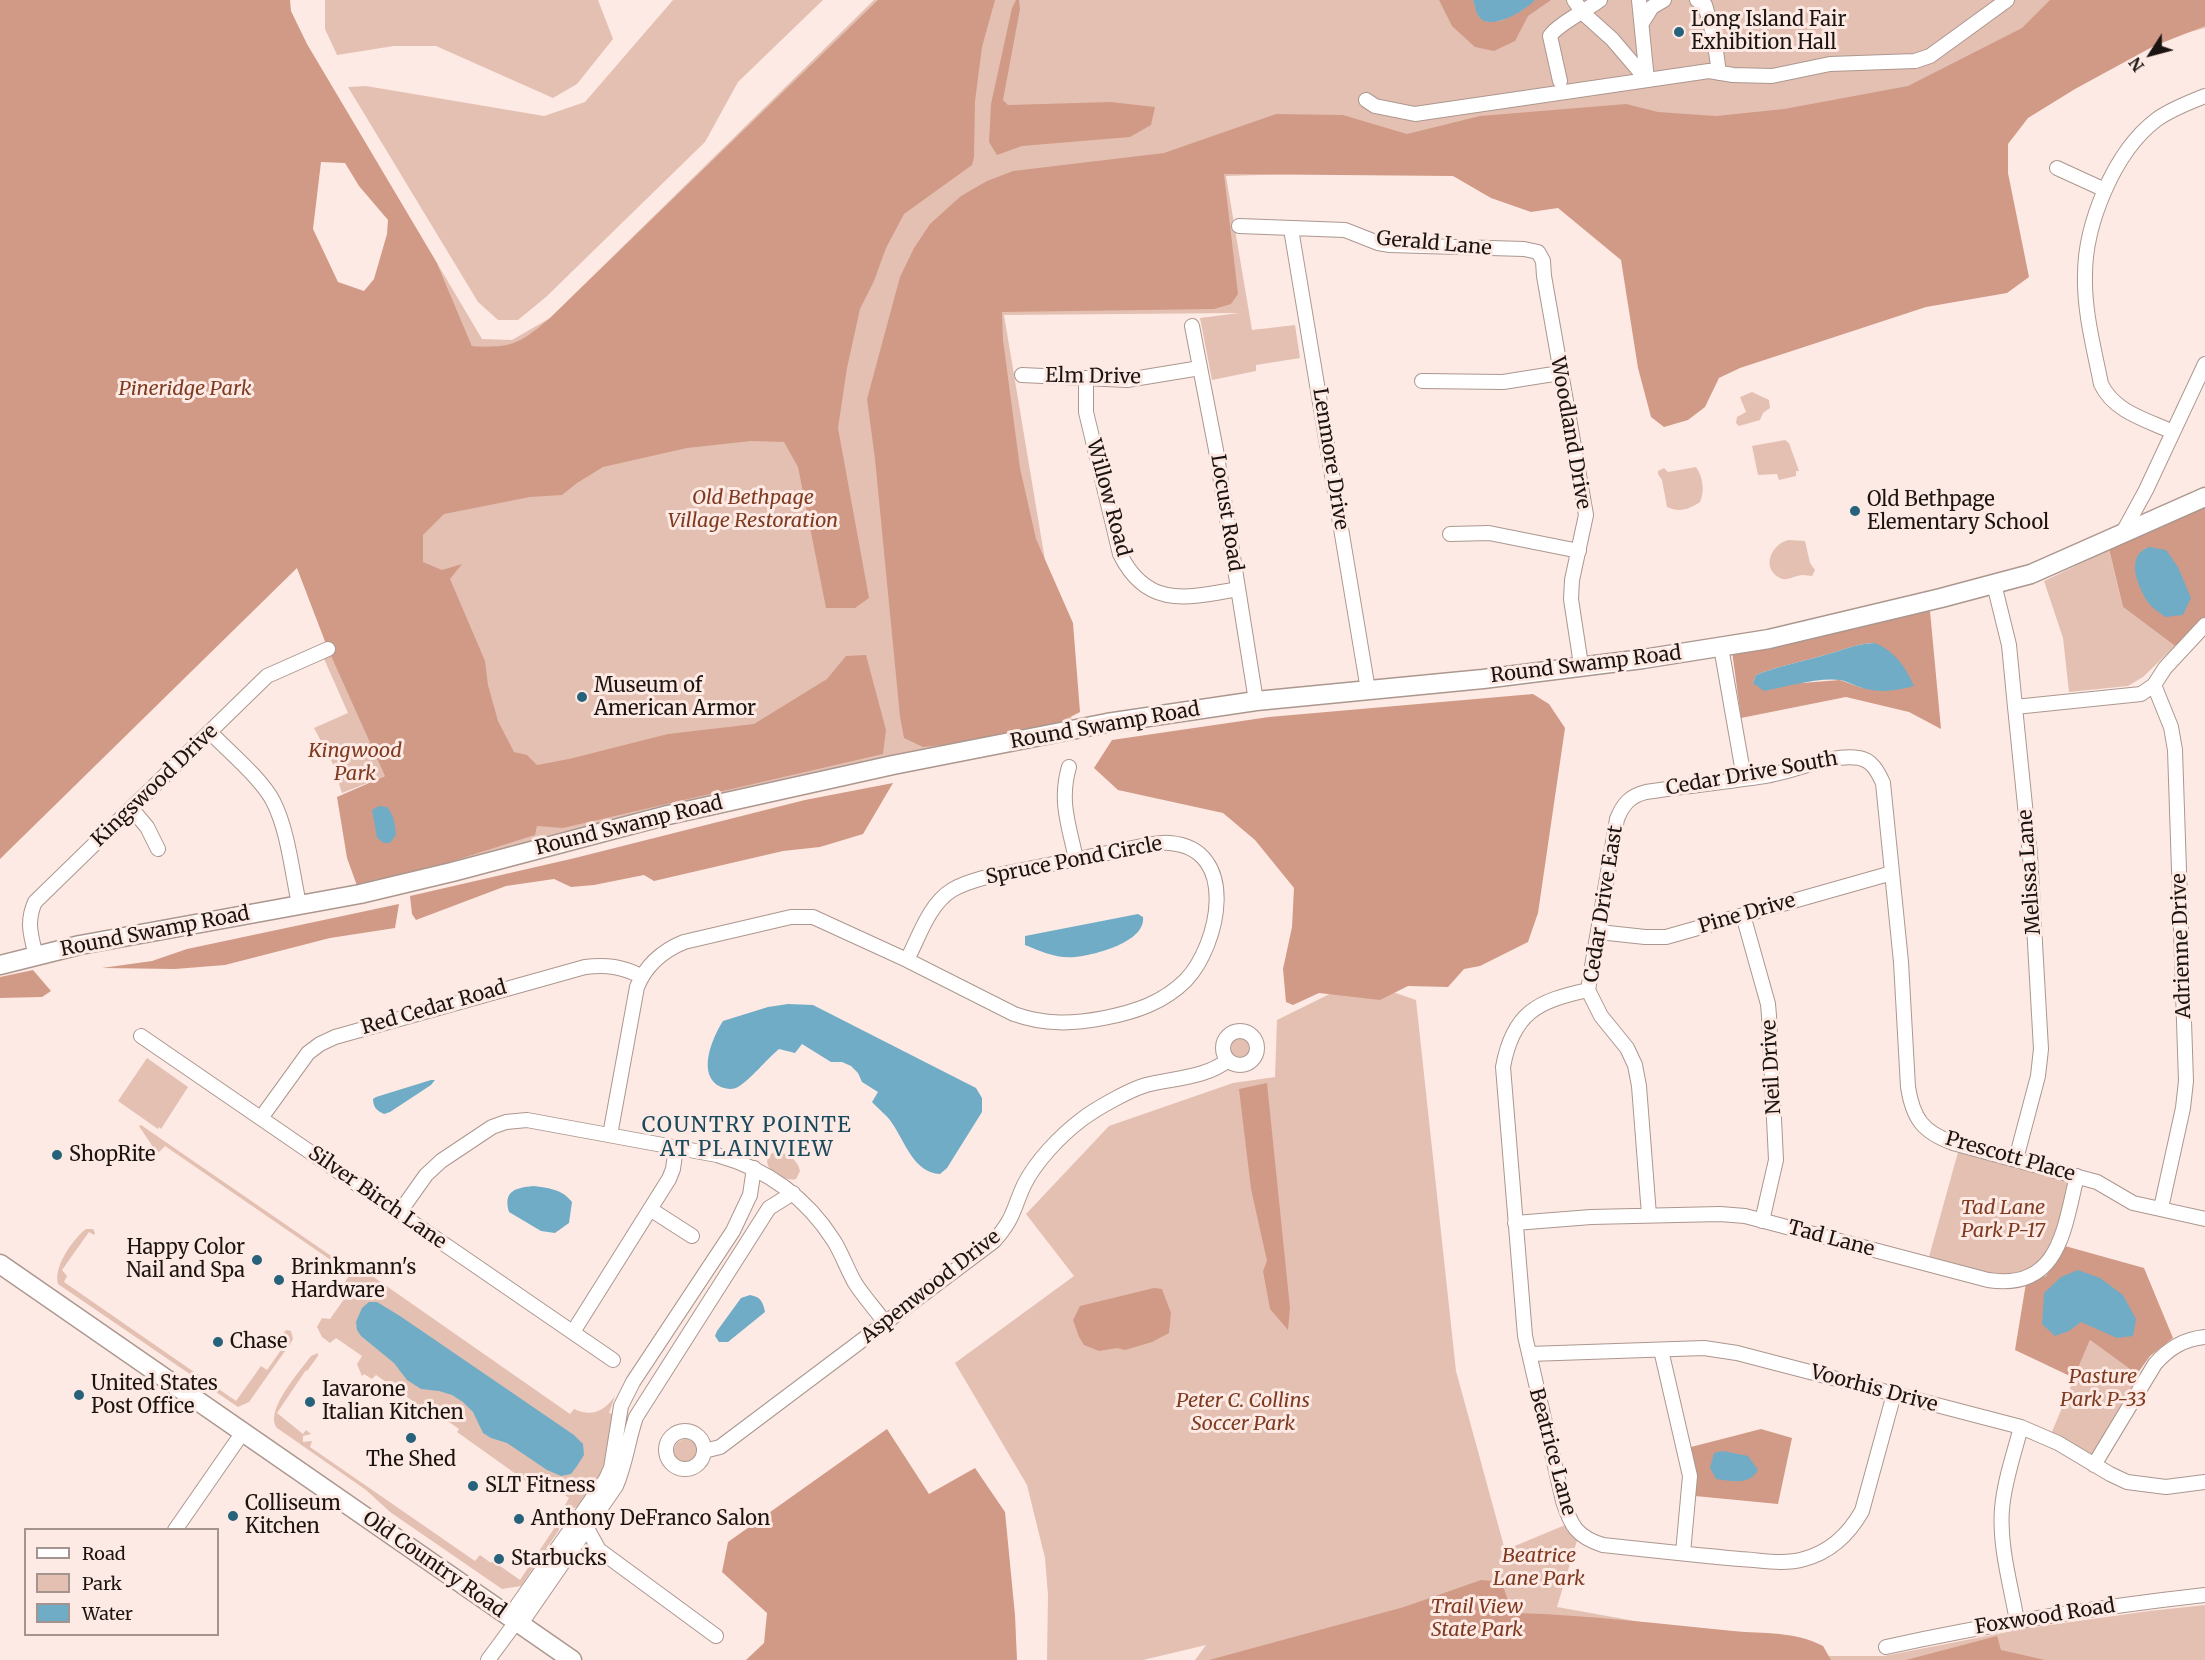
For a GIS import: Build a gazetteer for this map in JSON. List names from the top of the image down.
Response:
{
  "streets": {
    "main road": ["Round Swamp Road", "Old Country Road"],
    "street": [
      "Gerald Lane",
      "Elm Drive",
      "Woodland Drive",
      "Lenmore Drive",
      "Willow Road",
      "Locust Road",
      "Cedar Drive South",
      "Kingswood Drive",
      "Spruce Pond Circle",
      "Melissa Lane",
      "Cedar Drive East",
      "Pine Drive",
      "Adrienne Drive",
      "Red Cedar Road",
      "Neil Drive",
      "Prescott Place",
      "Silver Birch Lane",
      "Tad Lane",
      "Aspenwood Drive",
      "Voorhis Drive",
      "Beatrice Lane",
      "Foxwood Road"
    ]
  },
  "crossings": [
    ["Gerald Lane", "Woodland Drive"],
    ["Gerald Lane", "Lenmore Drive"],
    ["Elm Drive", "Willow Road"],
    ["Elm Drive", "Locust Road"],
    ["Woodland Drive", "Round Swamp Road"],
    ["Lenmore Drive", "Round Swamp Road"],
    ["Willow Road", "Locust Road"],
    ["Locust Road", "Round Swamp Road"],
    ["Round Swamp Road", "Kingswood Drive"],
    ["Round Swamp Road", "Melissa Lane"],
    ["Cedar Drive South", "Cedar Drive East"],
    ["Cedar Drive South", "Prescott Place"],
    ["Spruce Pond Circle", "Red Cedar Road"],
    ["Melissa Lane", "Prescott Place"],
    ["Cedar Drive East", "Pine Drive"],
    ["Cedar Drive East", "Tad Lane"],
    ["Cedar Drive East", "Beatrice Lane"],
    ["Pine Drive", "Neil Drive"],
    ["Pine Drive", "Prescott Place"],
    ["Adrienne Drive", "Prescott Place"],
    ["Red Cedar Road", "Silver Birch Lane"],
    ["Neil Drive", "Tad Lane"],
    ["Prescott Place", "Tad Lane"],
    ["Tad Lane", "Beatrice Lane"],
    ["Voorhis Drive", "Beatrice Lane"]
  ],
  "districts": ["COUNTRY POINTE AT PLAINVIEW"],
  "parks": [
    "Pineridge Park",
    "Old Bethpage Village Restoration",
    "Kingwood Park",
    "Tad Lane Park P-17",
    "Pasture Park P-33",
    "Peter C. Collins Soccer Park",
    "Beatrice Lane Park",
    "Trail View State Park"
  ],
  "places": [
    "Long Island Fair Exhibition Hall",
    "Old Bethpage Elementary School",
    "Museum of American Armor",
    "ShopRite",
    "Happy Color Nail and Spa",
    "Brinkmann's Hardware",
    "Chase",
    "United States Post Office",
    "Iavarone Italian Kitchen",
    "The Shed",
    "SLT Fitness",
    "Colliseum Kitchen",
    "Anthony DeFranco Salon",
    "Starbucks"
  ],
  "legend": ["Road", "Park", "Water"],
  "north": "bottom left"
}
